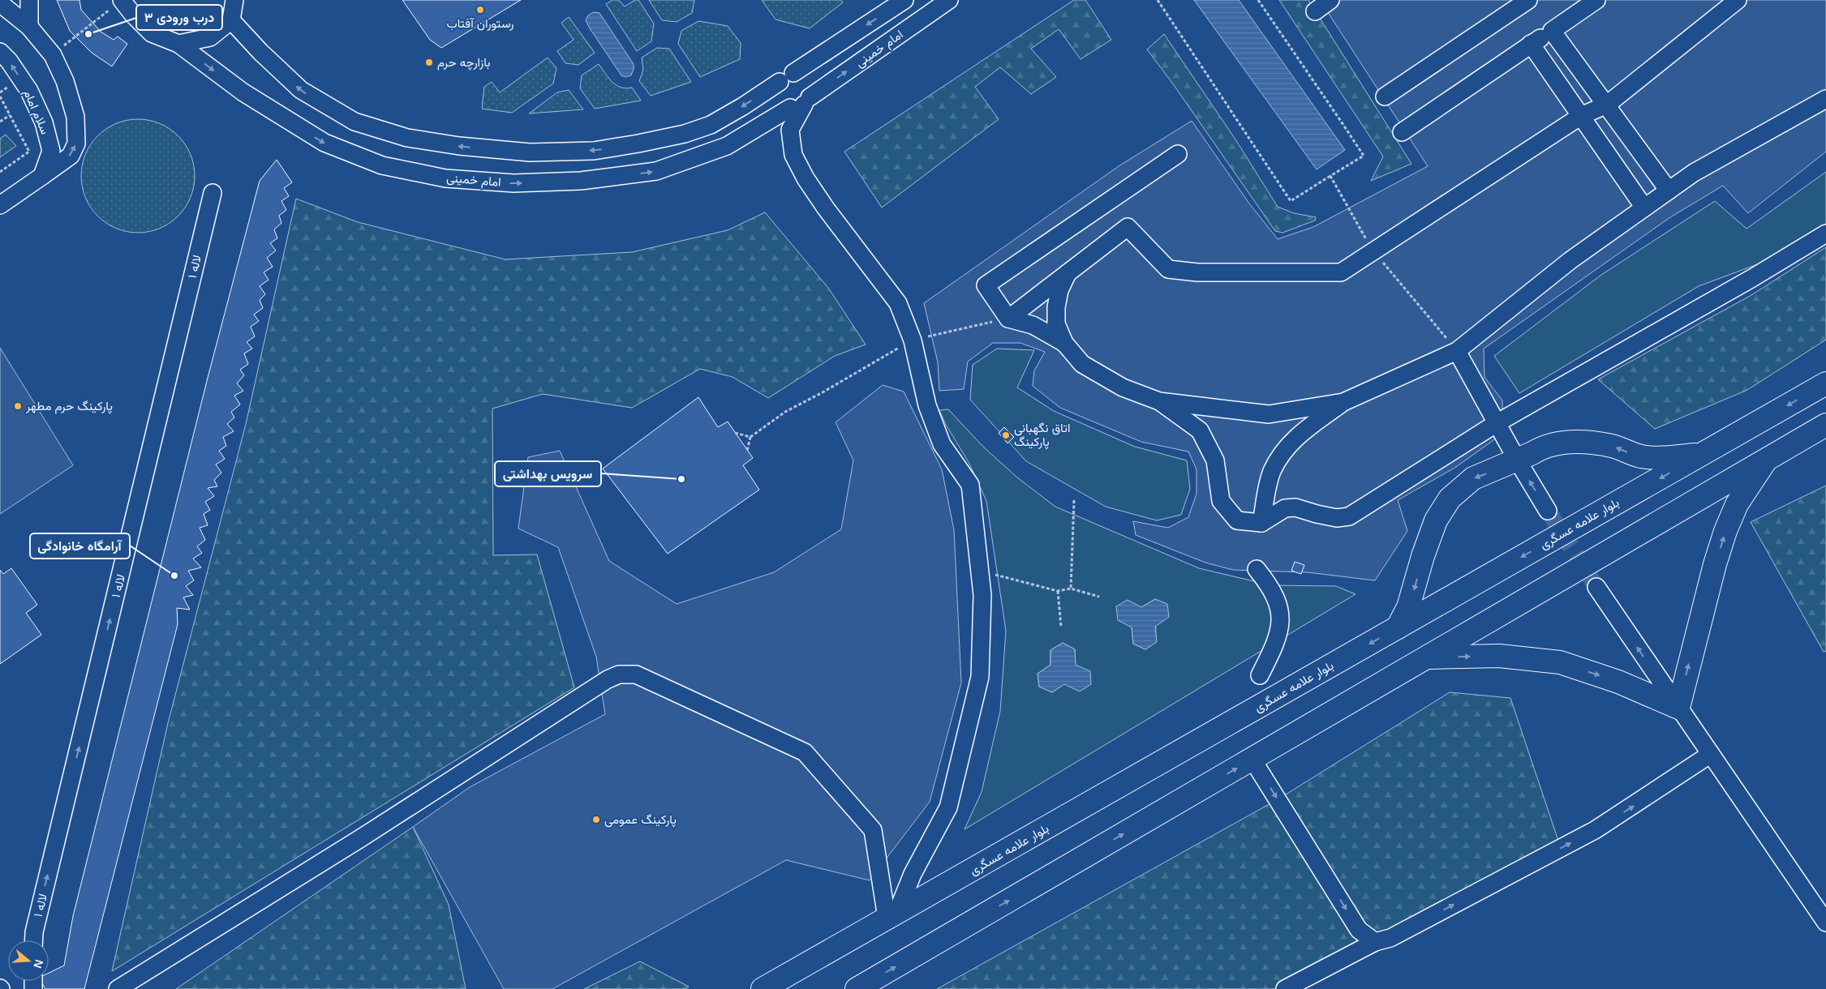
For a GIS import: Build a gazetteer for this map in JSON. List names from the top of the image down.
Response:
{
  "streets": {
    "highway": ["بلوار علامه عسگری"],
    "street": ["امام خمینی", "سلام امام", "لاله ۱"]
  },
  "one_way": ["امام خمینی", "سلام امام", "لاله ۱"],
  "places": [
    "رستوران آفتاب",
    "درب ورودی ۳",
    "بازارچه حرم",
    "پارکینگ حرم مطهر",
    "اتاق نگهبانی پارکینگ",
    "سرویس بهداشتی",
    "آرامگاه خانوادگی",
    "پارکینگ عمومی"
  ],
  "north": "right"
}
